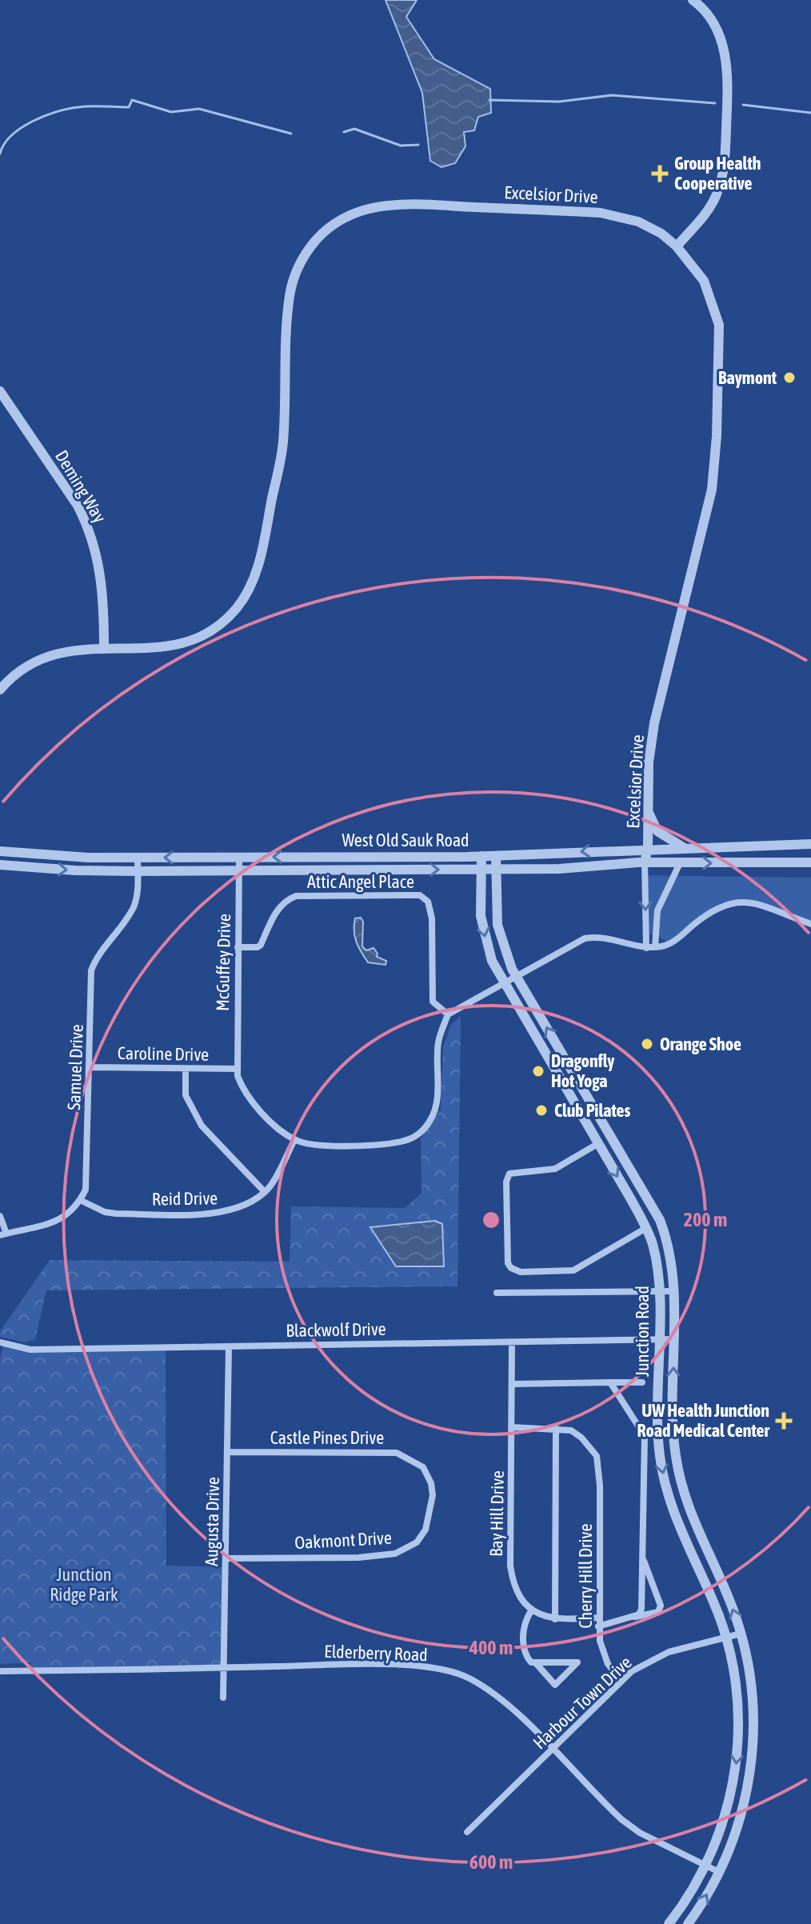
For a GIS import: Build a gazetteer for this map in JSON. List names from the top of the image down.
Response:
{
  "streets": {
    "street": [
      "Excelsior Drive",
      "Deming Way",
      "West Old Sauk Road",
      "Attic Angel Place",
      "McGuffey Drive",
      "Caroline Drive",
      "Samuel Drive",
      "Reid Drive",
      "Blackwolf Drive",
      "Junction Road",
      "Castle Pines Drive",
      "Bay Hill Drive",
      "Augusta Drive",
      "Oakmont Drive",
      "Cherry Hill Drive",
      "Elderberry Road",
      "Harbour Town Drive"
    ]
  },
  "crossings": [
    ["Excelsior Drive", "Deming Way"],
    ["Excelsior Drive", "West Old Sauk Road"],
    ["West Old Sauk Road", "McGuffey Drive"],
    ["West Old Sauk Road", "Samuel Drive"],
    ["West Old Sauk Road", "Junction Road"],
    ["Attic Angel Place", "McGuffey Drive"],
    ["McGuffey Drive", "Caroline Drive"],
    ["Caroline Drive", "Samuel Drive"],
    ["Samuel Drive", "Reid Drive"],
    ["Blackwolf Drive", "Junction Road"],
    ["Blackwolf Drive", "Bay Hill Drive"],
    ["Blackwolf Drive", "Augusta Drive"],
    ["Junction Road", "Elderberry Road"],
    ["Junction Road", "Harbour Town Drive"],
    ["Castle Pines Drive", "Augusta Drive"],
    ["Castle Pines Drive", "Oakmont Drive"],
    ["Augusta Drive", "Oakmont Drive"],
    ["Augusta Drive", "Elderberry Road"],
    ["Cherry Hill Drive", "Harbour Town Drive"],
    ["Elderberry Road", "Harbour Town Drive"]
  ],
  "parks": ["Junction Ridge Park"],
  "places": {
    "health": ["Group Health Cooperative", "UW Health Junction Road Medical Center"],
    "other": [
      "Baymont",
      "Orange Shoe",
      "Dragonfly Hot Yoga",
      "Club Pilates"
    ]
  },
  "rings": ["200 m", "400 m", "600 m"]
}
